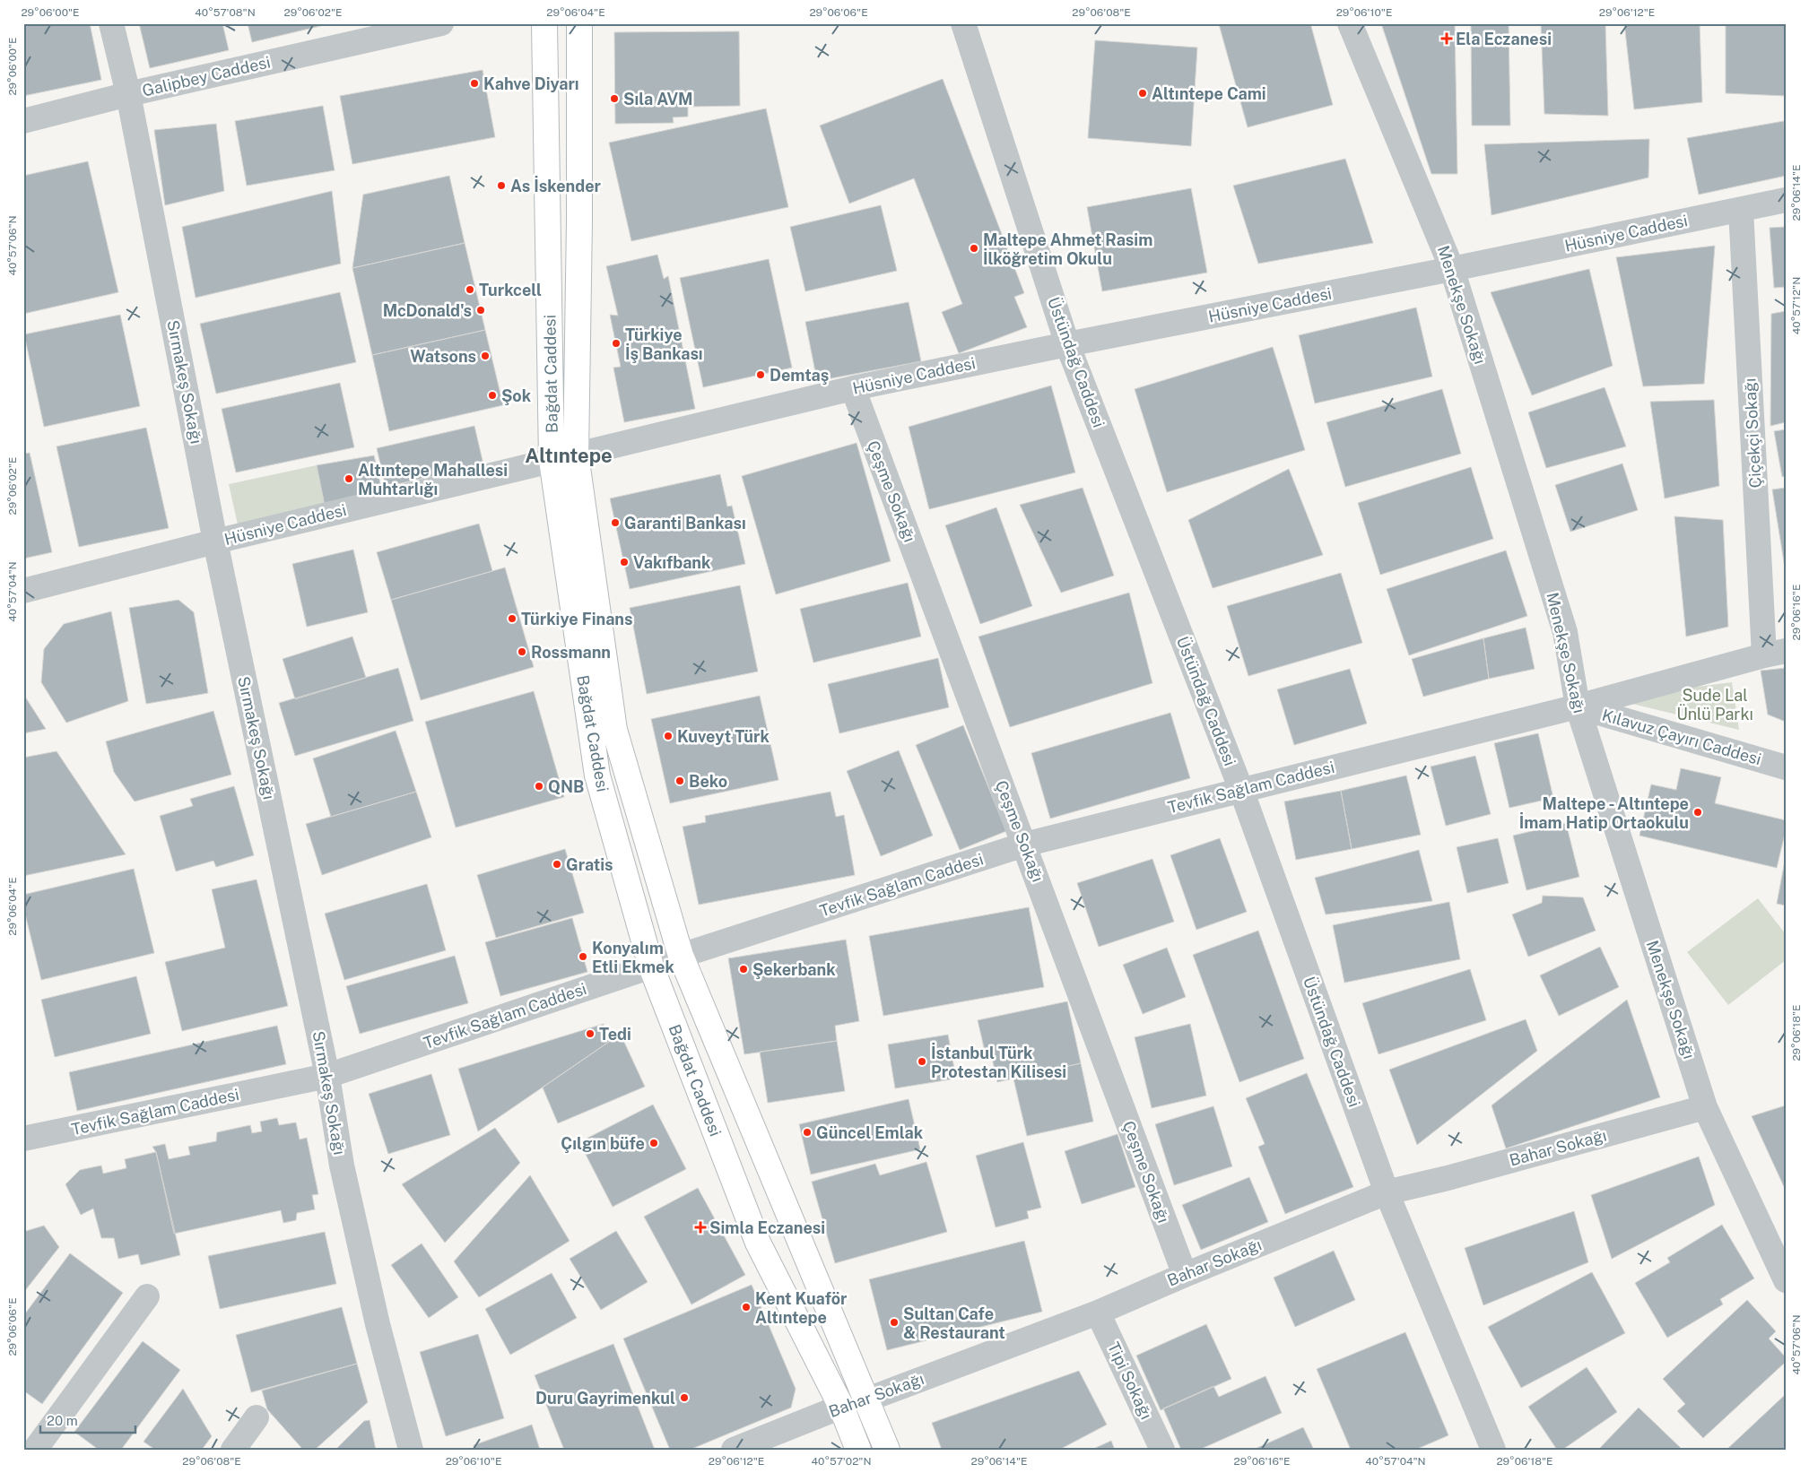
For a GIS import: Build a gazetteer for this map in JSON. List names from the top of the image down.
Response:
{
  "streets": {
    "main road": ["Bağdat Caddesi"],
    "street": [
      "Galipbey Caddesi",
      "Hüsniye Caddesi",
      "Menekşe Sokağı",
      "Üstündağ Caddesi",
      "Sırmakeş Sokağı",
      "Çiçekçi Sokağı",
      "Çeşme Sokağı",
      "Kılavuz Çayırı Caddesi",
      "Tevfik Sağlam Caddesi",
      "Bahar Sokağı",
      "Tipi Sokağı"
    ]
  },
  "crossings": [
    ["Galipbey Caddesi", "Sırmakeş Sokağı"],
    ["Hüsniye Caddesi", "Menekşe Sokağı"],
    ["Hüsniye Caddesi", "Üstündağ Caddesi"],
    ["Hüsniye Caddesi", "Bağdat Caddesi"],
    ["Hüsniye Caddesi", "Sırmakeş Sokağı"],
    ["Hüsniye Caddesi", "Çiçekçi Sokağı"],
    ["Hüsniye Caddesi", "Çeşme Sokağı"],
    ["Menekşe Sokağı", "Kılavuz Çayırı Caddesi"],
    ["Menekşe Sokağı", "Tevfik Sağlam Caddesi"],
    ["Menekşe Sokağı", "Bahar Sokağı"],
    ["Üstündağ Caddesi", "Tevfik Sağlam Caddesi"],
    ["Üstündağ Caddesi", "Bahar Sokağı"],
    ["Bağdat Caddesi", "Tevfik Sağlam Caddesi"],
    ["Bağdat Caddesi", "Bahar Sokağı"],
    ["Sırmakeş Sokağı", "Tevfik Sağlam Caddesi"],
    ["Çiçekçi Sokağı", "Tevfik Sağlam Caddesi"],
    ["Çeşme Sokağı", "Tevfik Sağlam Caddesi"],
    ["Çeşme Sokağı", "Bahar Sokağı"],
    ["Kılavuz Çayırı Caddesi", "Tevfik Sağlam Caddesi"],
    ["Bahar Sokağı", "Tipi Sokağı"]
  ],
  "districts": ["Altıntepe"],
  "parks": ["Sude Lal Ünlü Parkı"],
  "places": {
    "health": ["Ela Eczanesi", "Simla Eczanesi"],
    "other": [
      "Kahve Diyarı",
      "Altıntepe Cami",
      "Sıla AVM",
      "As İskender",
      "Maltepe Ahmet Rasim İlköğretim Okulu",
      "Turkcell",
      "McDonald's",
      "Türkiye İş Bankası",
      "Watsons",
      "Demtaş",
      "Şok",
      "Altıntepe Mahallesi Muhtarlığı",
      "Garanti Bankası",
      "Vakıfbank",
      "Türkiye Finans",
      "Rossmann",
      "Kuveyt Türk",
      "Beko",
      "QNB",
      "Maltepe - Altıntepe İmam Hatip Ortaokulu",
      "Gratis",
      "Konyalım Etli Ekmek",
      "Şekerbank",
      "Tedi",
      "İstanbul Türk Protestan Kilisesi",
      "Güncel Emlak",
      "Çılgın büfe",
      "Kent Kuaför Altıntepe",
      "Sultan Cafe & Restaurant",
      "Duru Gayrimenkul"
    ]
  },
  "scale_bar": "20 m",
  "coordinates": [
    "29°06'00\"E",
    "40°57'08\"N",
    "29°06'02\"E",
    "29°06'04\"E",
    "29°06'06\"E",
    "29°06'08\"E",
    "29°06'10\"E",
    "29°06'12\"E",
    "29°06'14\"E",
    "40°57'06\"N",
    "40°57'12\"N",
    "40°57'04\"N",
    "29°06'16\"E",
    "29°06'18\"E",
    "40°57'02\"N"
  ]
}
